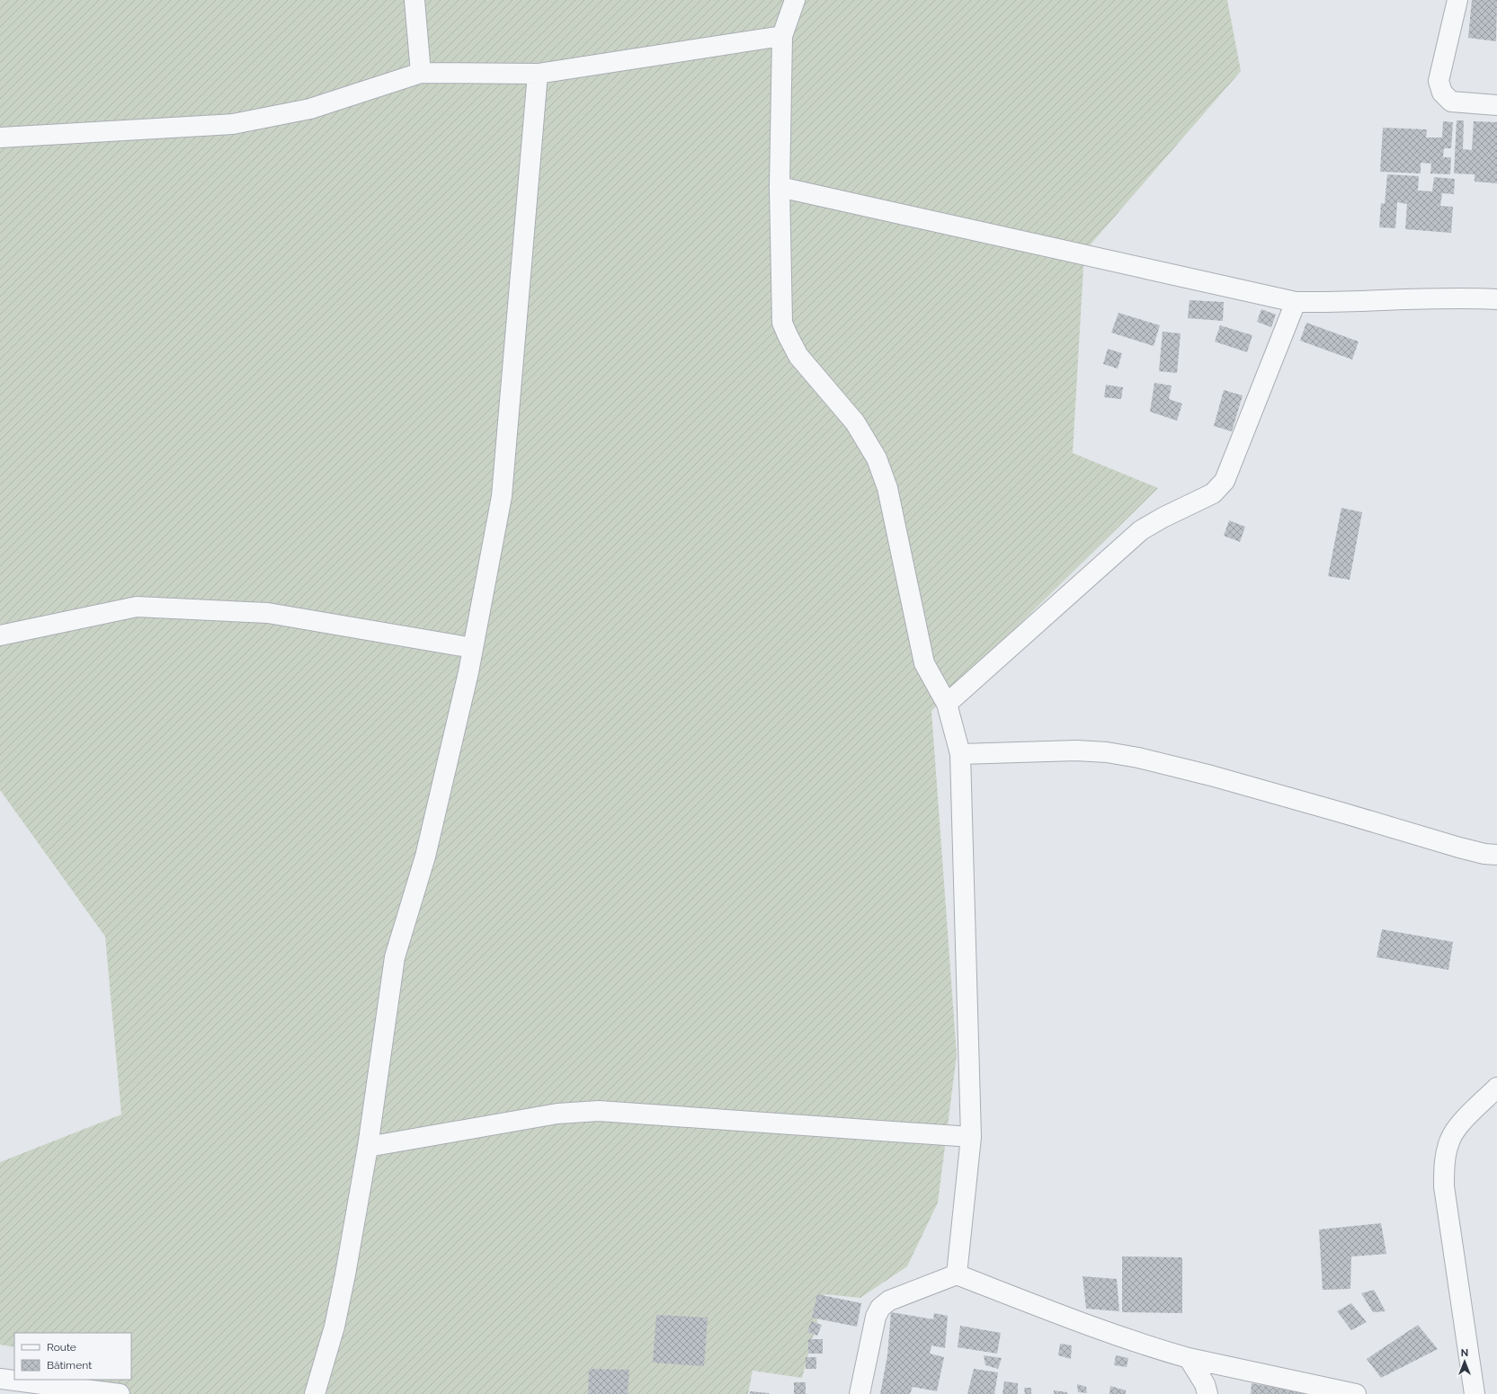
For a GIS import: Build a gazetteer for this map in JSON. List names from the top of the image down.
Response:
{
  "legend": ["Route", "Bâtiment"],
  "north": "top"
}
